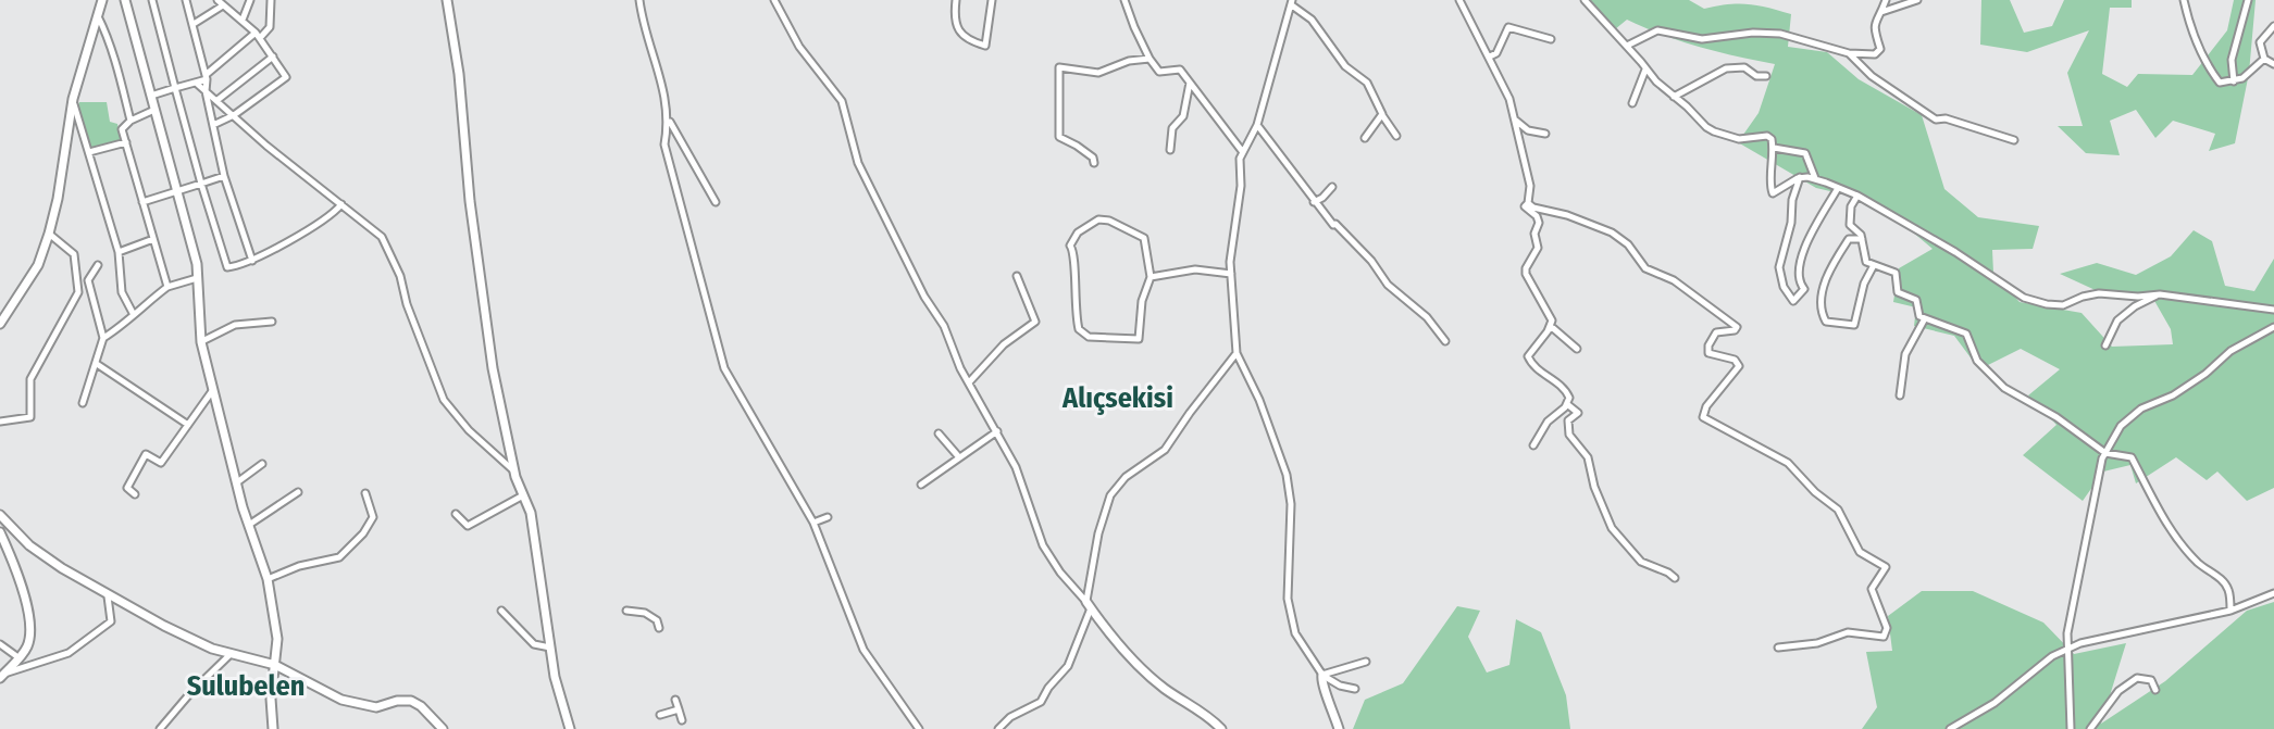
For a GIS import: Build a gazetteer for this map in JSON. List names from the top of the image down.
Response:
{
  "districts": ["Alıçsekisi", "Sulubelen"]
}
